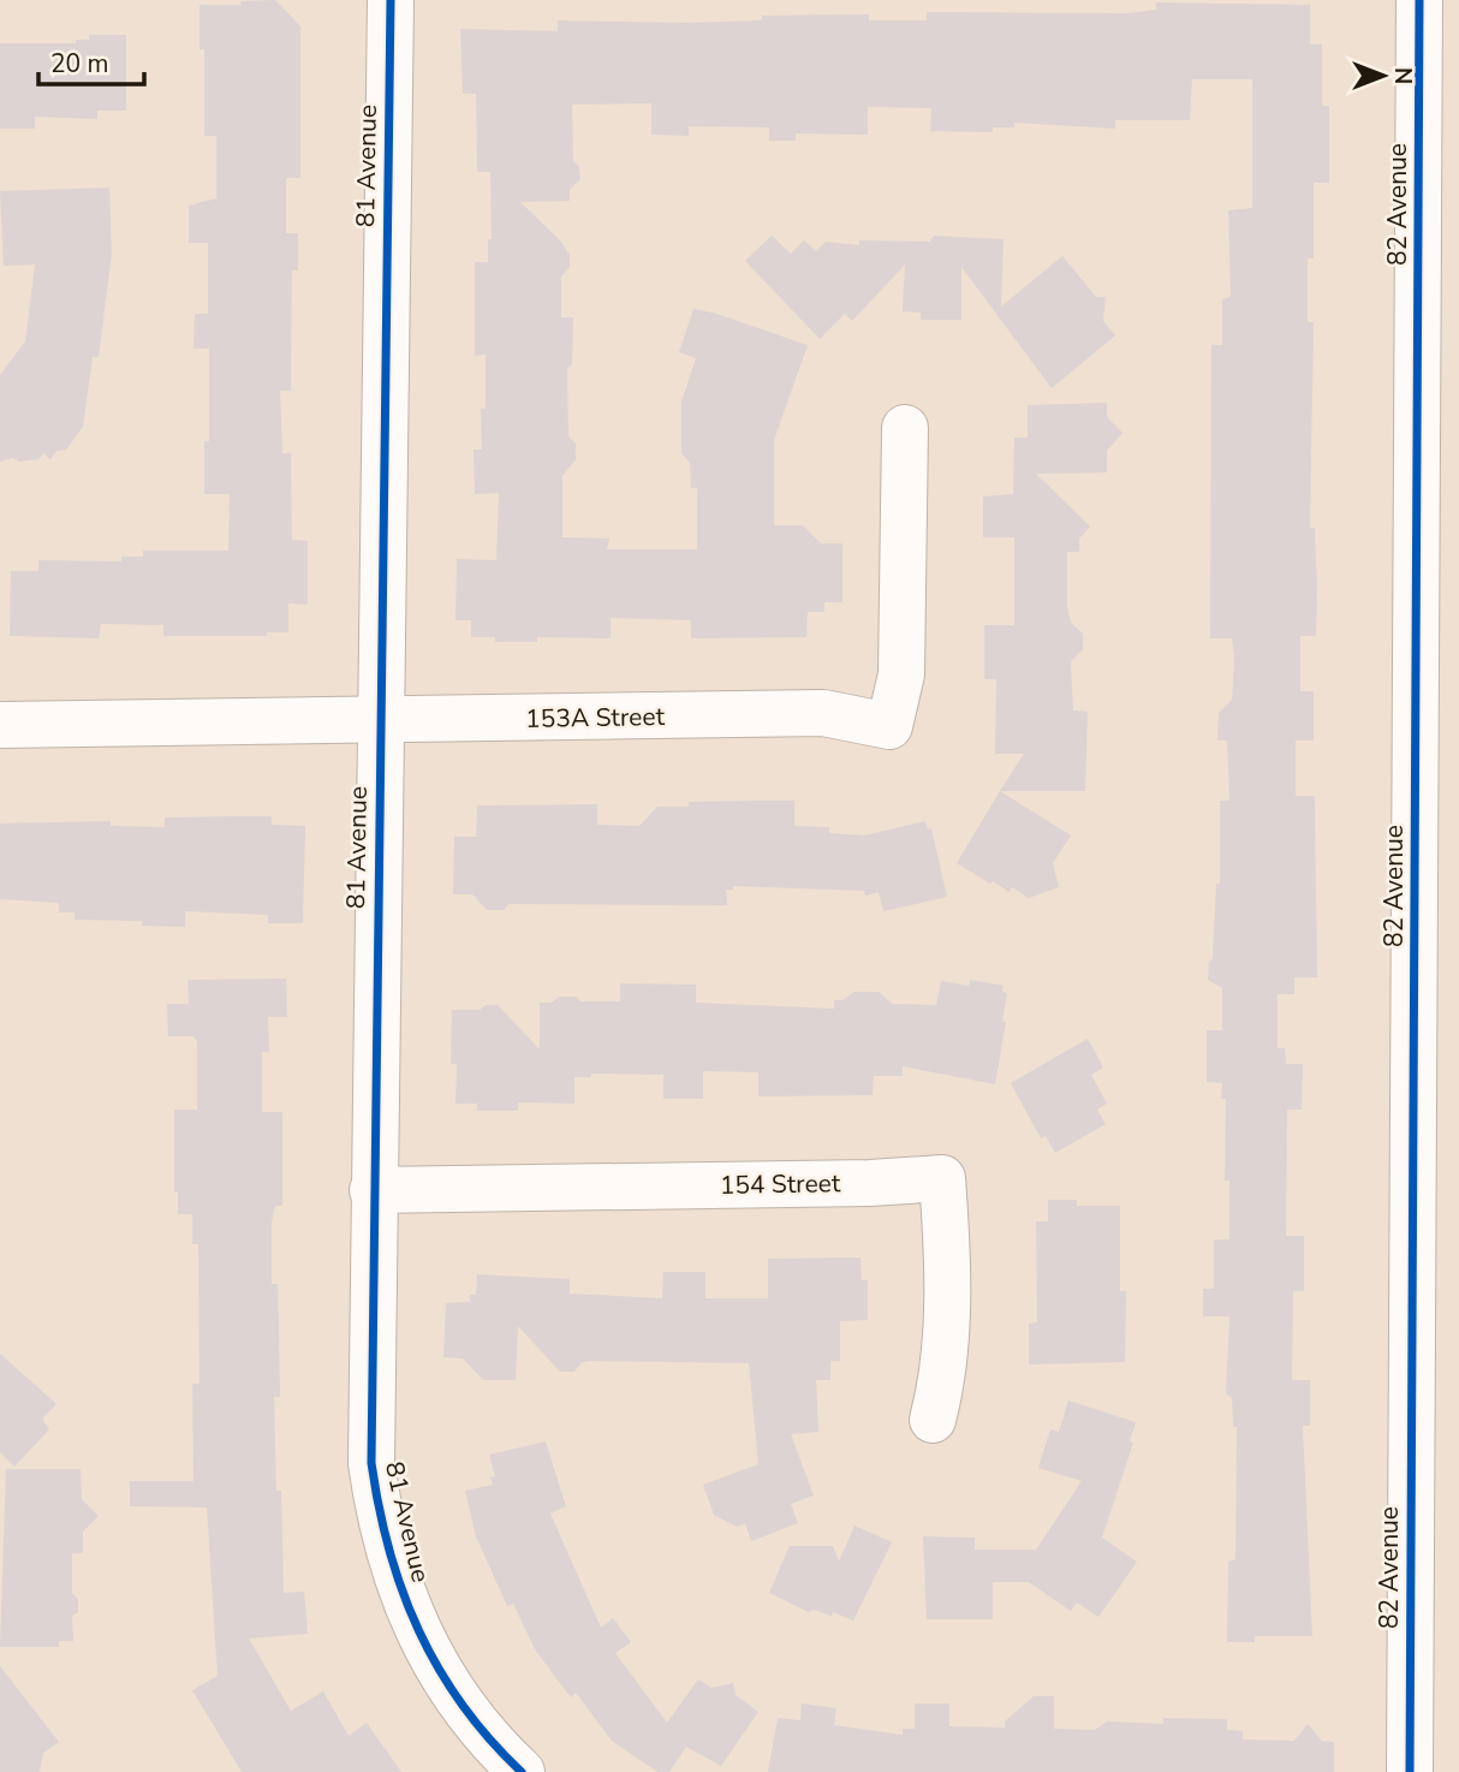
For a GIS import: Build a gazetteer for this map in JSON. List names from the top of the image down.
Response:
{
  "streets": {
    "street": [
      "81 Avenue",
      "82 Avenue",
      "153A Street",
      "154 Street"
    ]
  },
  "crossings": [
    ["81 Avenue", "153A Street"],
    ["81 Avenue", "154 Street"]
  ],
  "scale_bar": "20 m",
  "north": "right"
}
